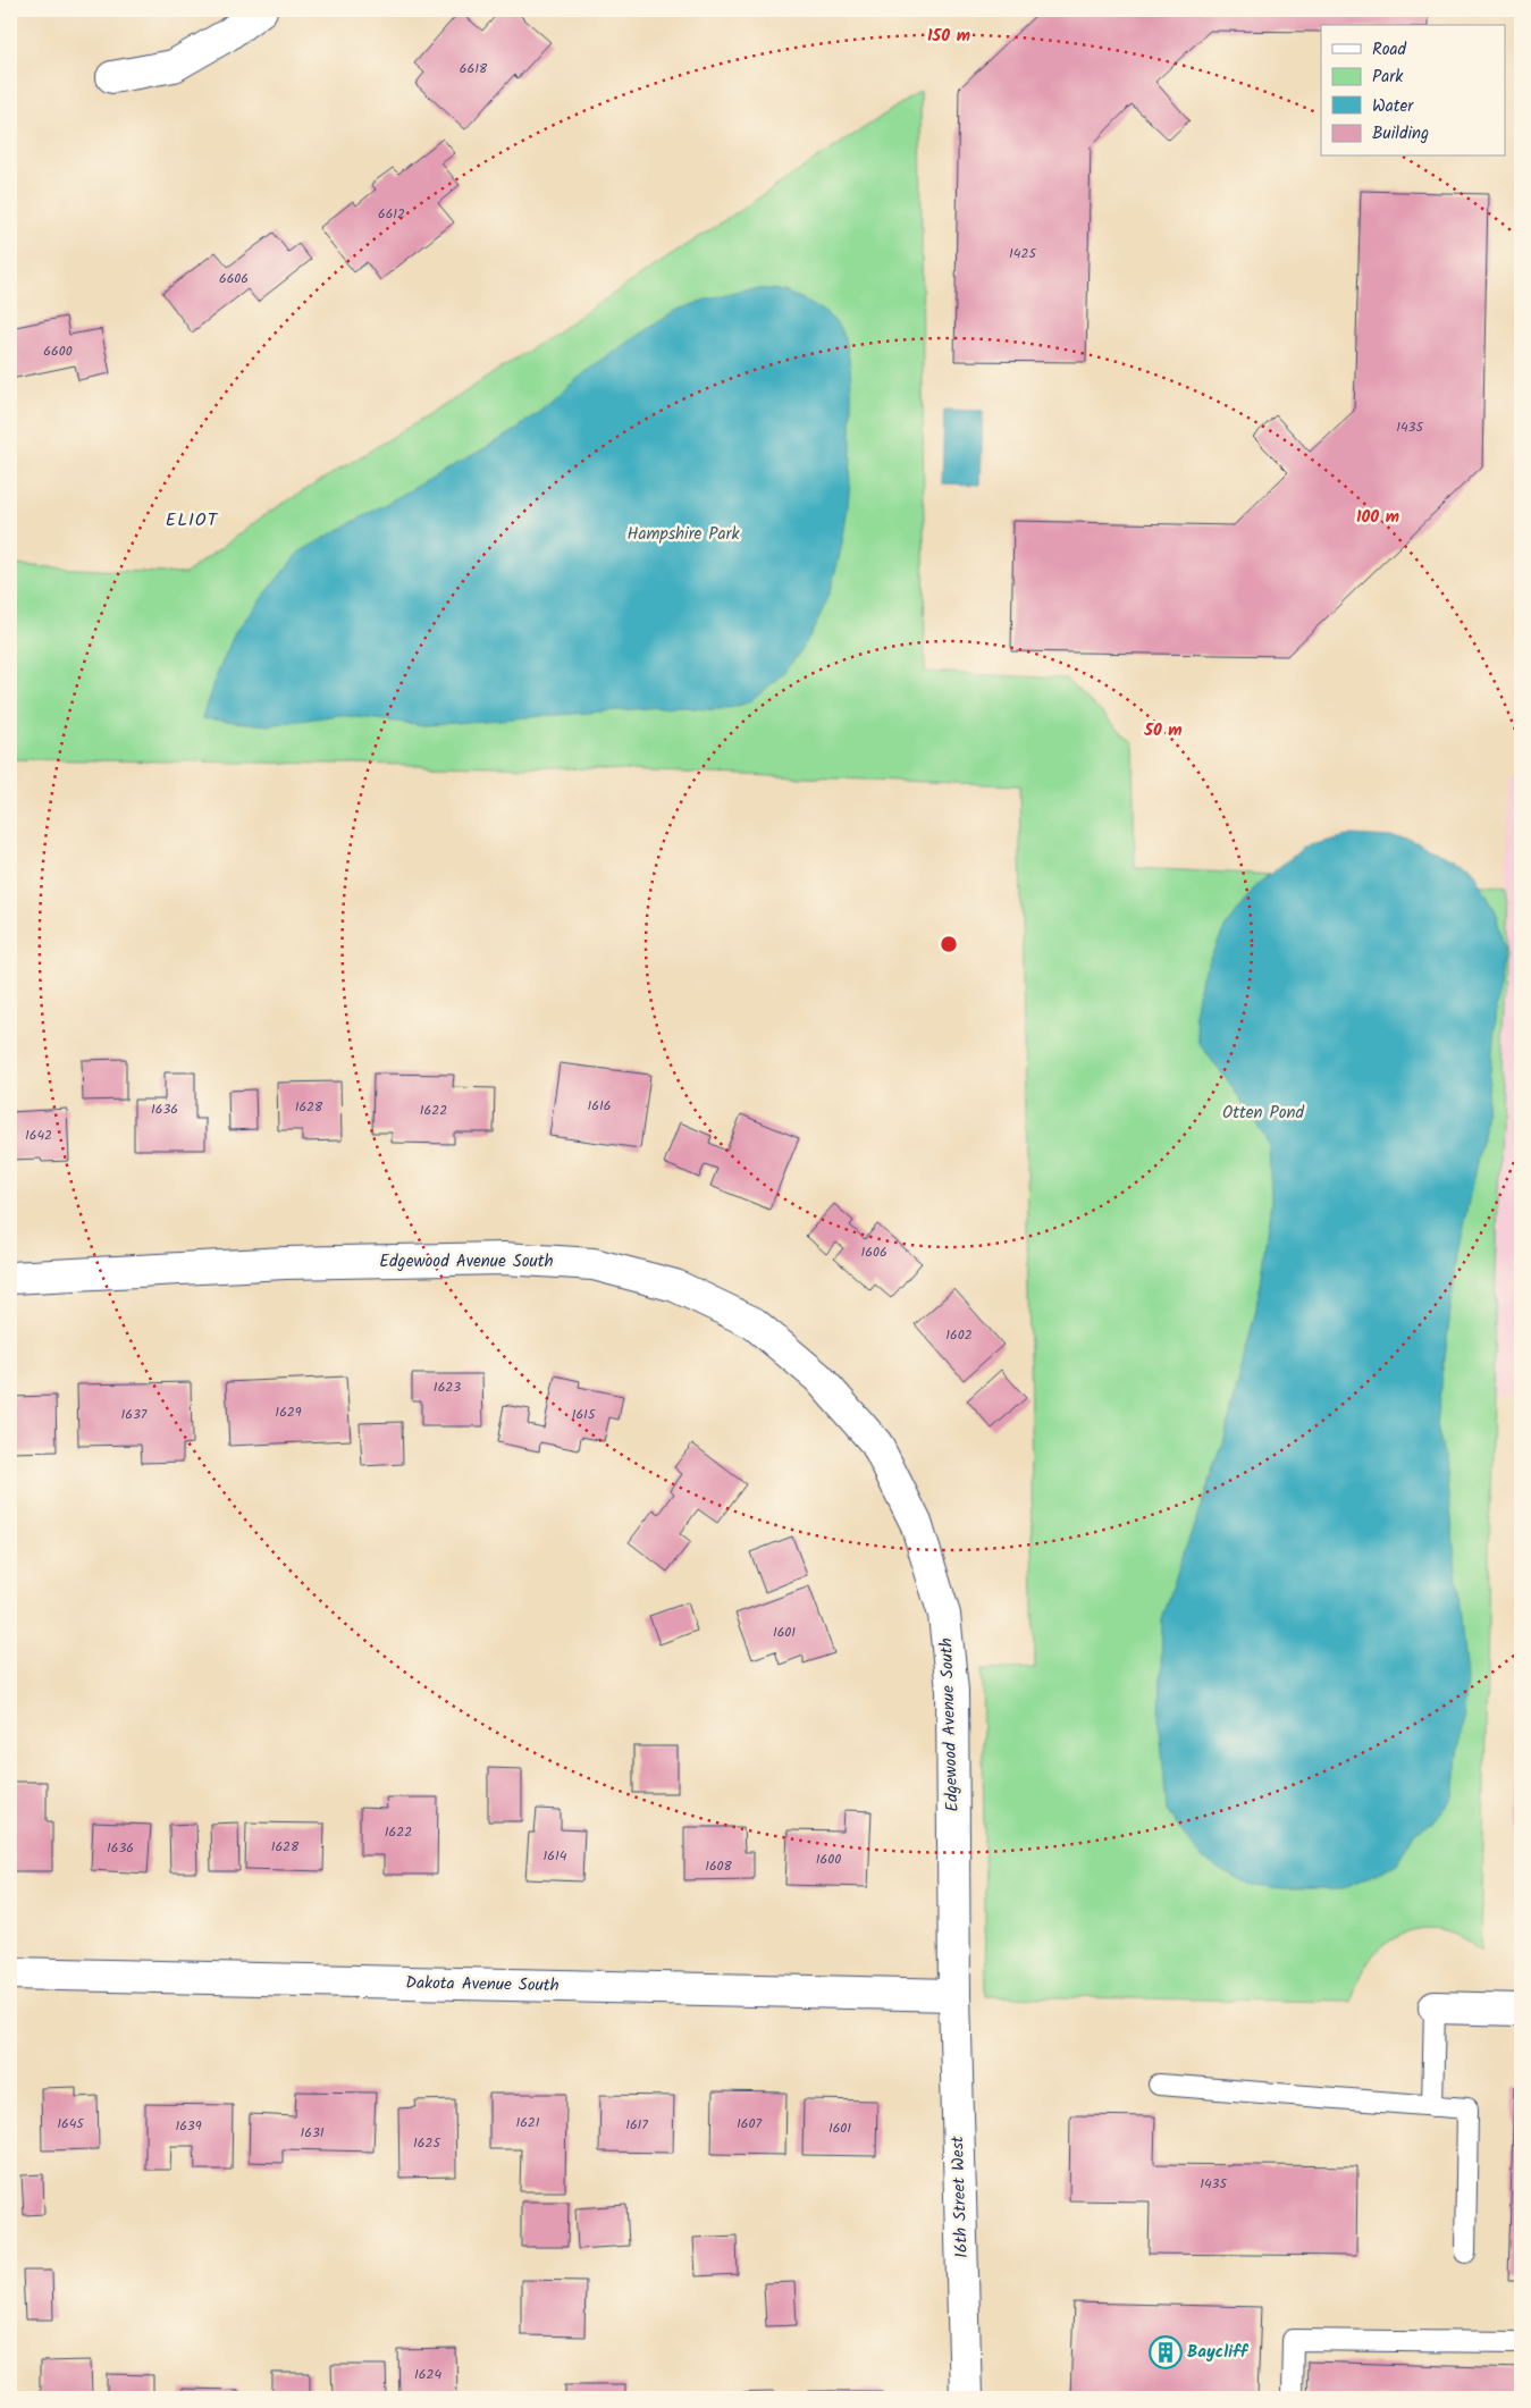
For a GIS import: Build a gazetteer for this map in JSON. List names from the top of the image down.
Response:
{
  "streets": {
    "street": ["Edgewood Avenue South", "Dakota Avenue South", "16th Street West"]
  },
  "crossings": [
    ["Edgewood Avenue South", "Dakota Avenue South"],
    ["Edgewood Avenue South", "16th Street West"],
    ["Dakota Avenue South", "16th Street West"]
  ],
  "districts": ["ELIOT"],
  "parks": ["Hampshire Park", "Otten Pond"],
  "places": {
    "building": ["Baycliff"]
  },
  "house_numbers": [
    "6618",
    "6612",
    "1425",
    "6606",
    "6600",
    "1435",
    "1616",
    "1628",
    "1636",
    "1622",
    "1642",
    "1606",
    "1602",
    "1623",
    "1629",
    "1637",
    "1615",
    "1601",
    "1622",
    "1628",
    "1636",
    "1614",
    "1600",
    "1608",
    "1621",
    "1645",
    "1607",
    "1617",
    "1639",
    "1601",
    "1631",
    "1625",
    "1435",
    "1624"
  ],
  "legend": [
    "Road",
    "Park",
    "Water",
    "Building"
  ],
  "rings": ["150 m", "100 m", "50 m"]
}
